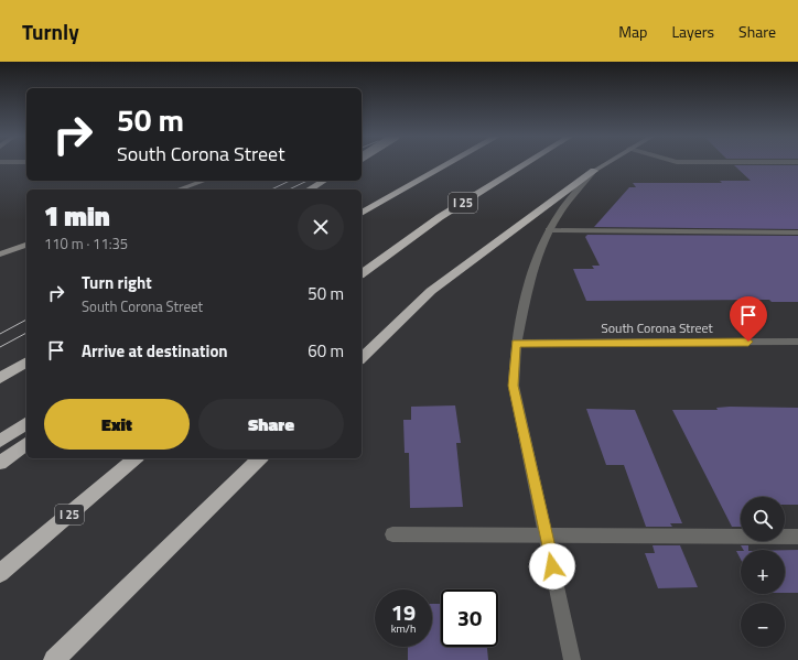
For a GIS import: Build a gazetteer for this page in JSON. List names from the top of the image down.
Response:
{
  "streets": {
    "highway": ["I 25"],
    "street": ["South Corona Street"]
  },
  "page": {
    "header": "Turnly",
    "nav": ["Map", "Layers", "Share"],
    "turn": ["50 m", "South Corona Street"],
    "heading": ["1 min", "110 m · 11:35"],
    "list": [
      {
        "name": "Turn right",
        "note": "South Corona Street",
        "value": "50 m"
      },
      {
        "name": "Arrive at destination",
        "value": "60 m"
      }
    ],
    "buttons": ["Exit", "Share"],
    "map_buttons": ["+", "−"],
    "speed": "19 km/h",
    "limit": "30"
  }
}
